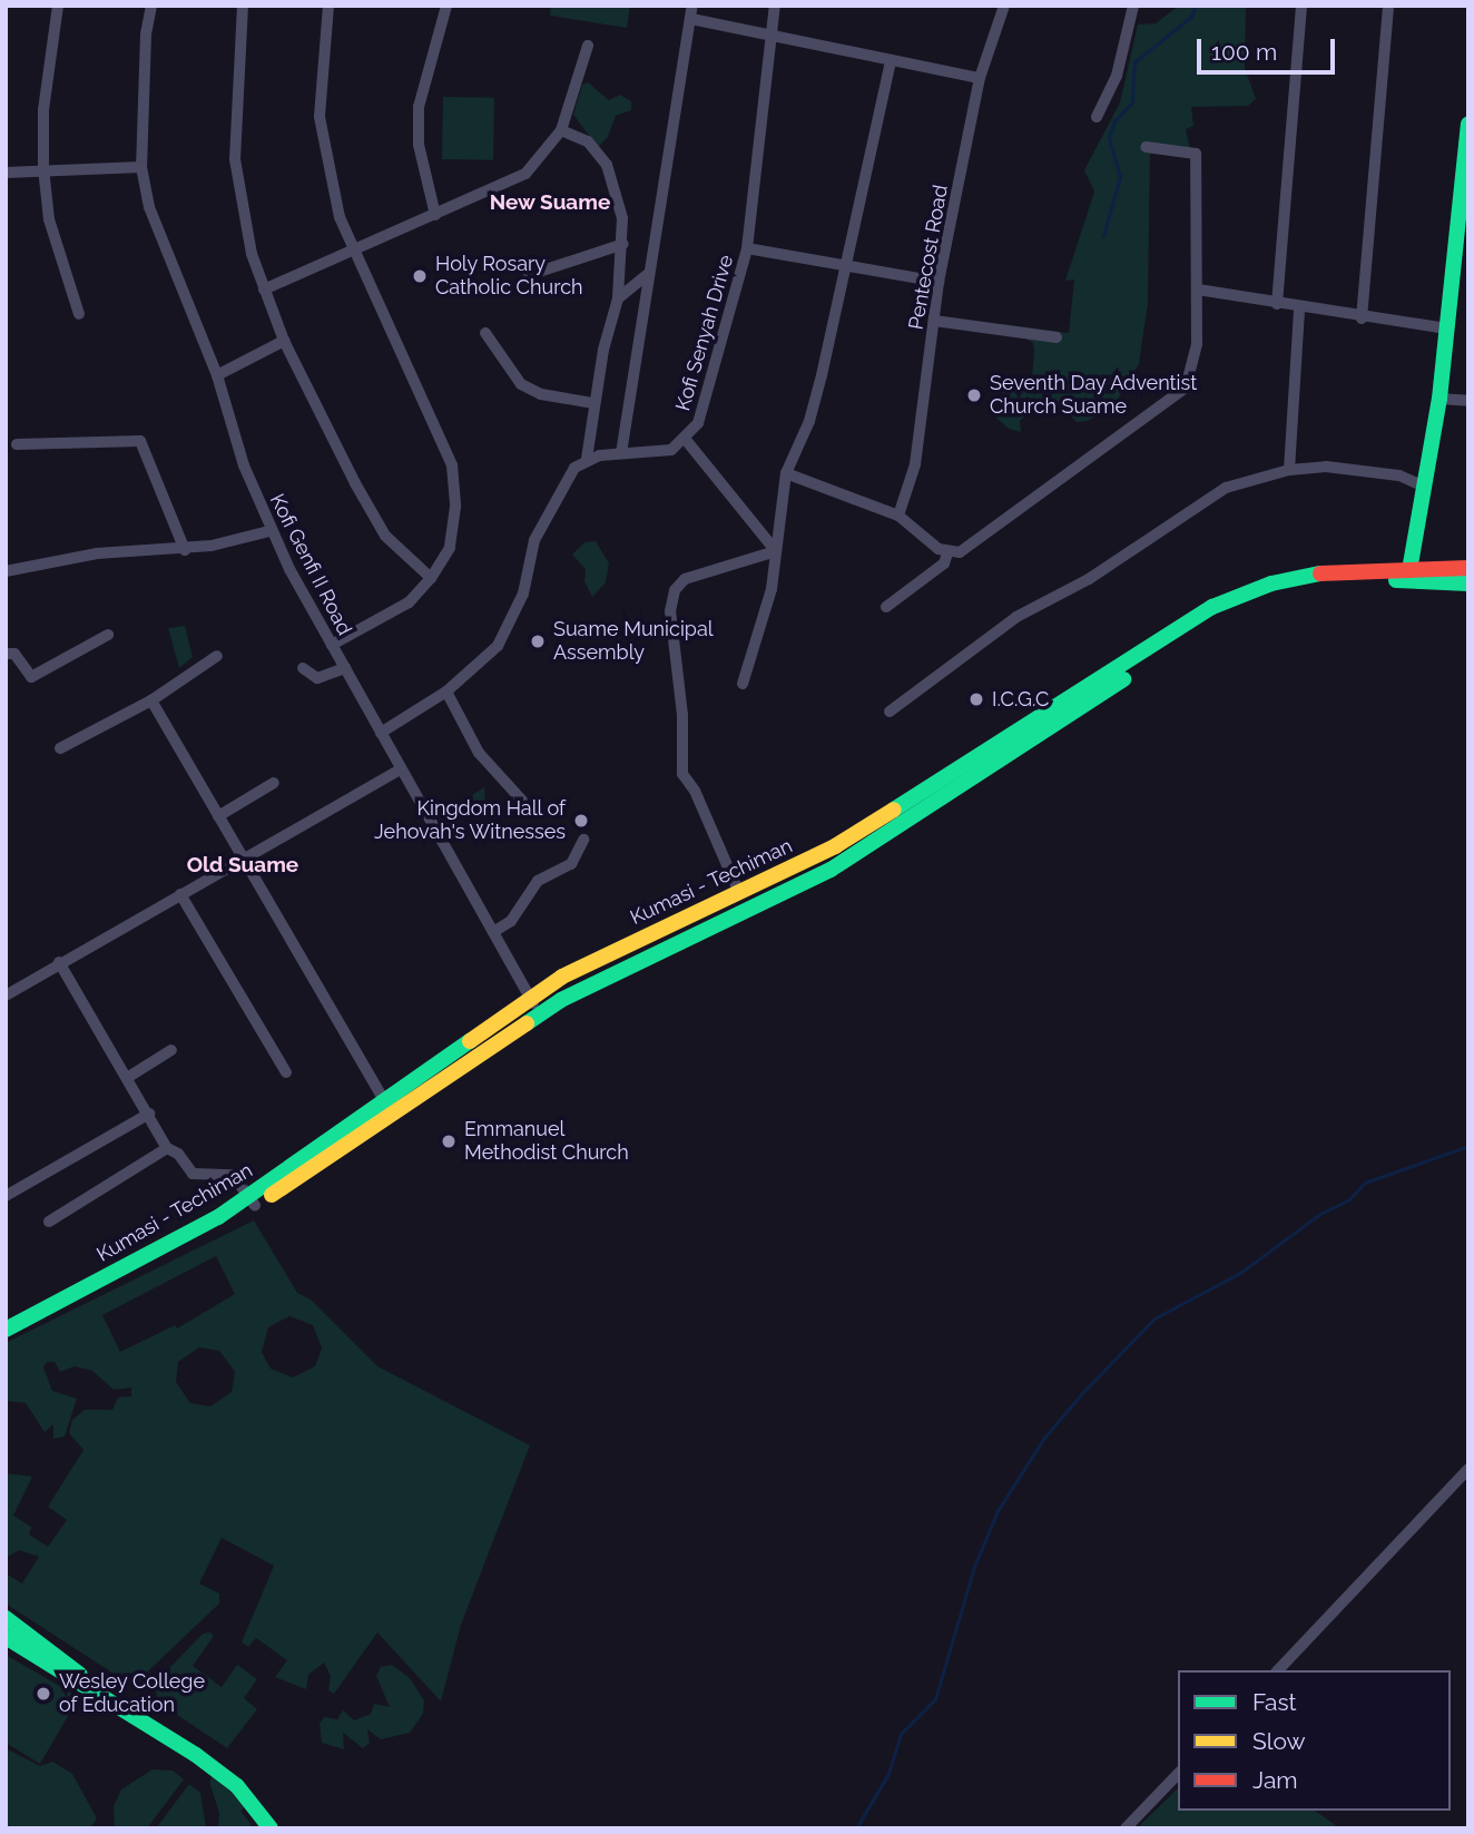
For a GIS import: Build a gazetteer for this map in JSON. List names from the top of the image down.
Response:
{
  "streets": {
    "main road": ["Kumasi - Techiman"],
    "street": ["Pentecost Road", "Kofi Senyah Drive", "Kofi Genfi II Road"]
  },
  "crossings": [
    ["Kofi Genfi II Road", "Kumasi - Techiman"]
  ],
  "districts": ["New Suame", "Old Suame"],
  "places": [
    "Holy Rosary Catholic Church",
    "Seventh Day Adventist Church Suame",
    "Suame Municipal Assembly",
    "I.C.G.C",
    "Kingdom Hall of Jehovah's Witnesses",
    "Emmanuel Methodist Church",
    "Wesley College of Education"
  ],
  "legend": ["Fast", "Slow", "Jam"],
  "scale_bar": "100 m"
}
